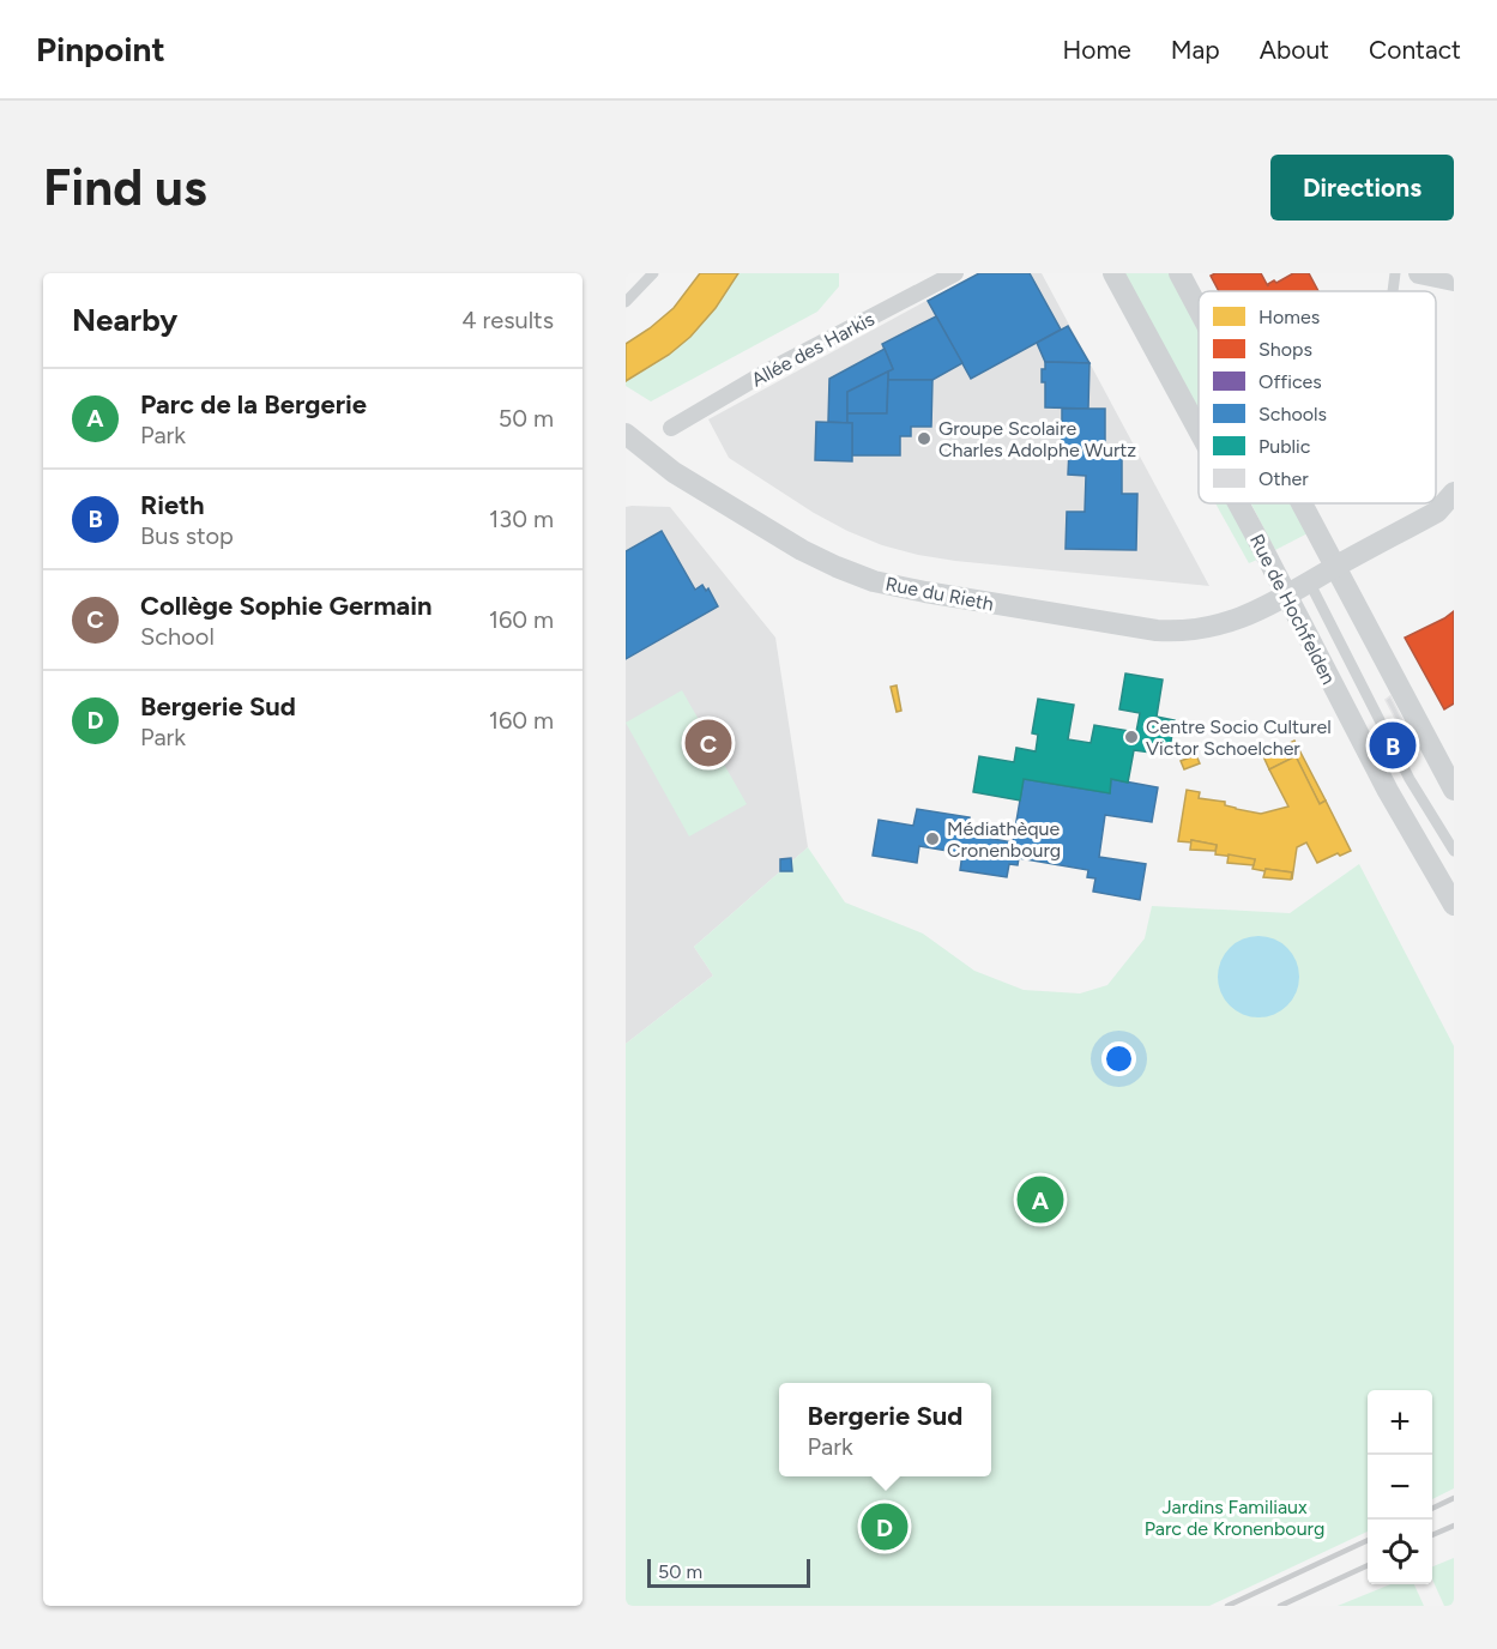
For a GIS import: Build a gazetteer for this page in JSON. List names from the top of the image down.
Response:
{
  "streets": {
    "street": ["Allée des Harkis", "Rue du Rieth", "Rue de Hochfelden"]
  },
  "crossings": [
    ["Rue du Rieth", "Rue de Hochfelden"]
  ],
  "parks": ["Jardins Familiaux Parc de Kronenbourg"],
  "places": ["Groupe Scolaire Charles Adolphe Wurtz", "Centre Socio Culturel Victor Schoelcher", "Médiathèque Cronenbourg"],
  "legend": [
    "Homes",
    "Shops",
    "Offices",
    "Schools",
    "Public",
    "Other"
  ],
  "scale_bar": "50 m",
  "page": {
    "header": "Pinpoint",
    "nav": [
      "Home",
      "Map",
      "About",
      "Contact"
    ],
    "buttons": "Directions",
    "title": "Find us",
    "heading": ["Nearby", "4 results"],
    "list": [
      {
        "mark": "A",
        "name": "Parc de la Bergerie",
        "note": "Park",
        "value": "50 m"
      },
      {
        "mark": "B",
        "name": "Rieth",
        "note": "Bus stop",
        "value": "130 m"
      },
      {
        "mark": "C",
        "name": "Collège Sophie Germain",
        "note": "School",
        "value": "160 m"
      },
      {
        "mark": "D",
        "name": "Bergerie Sud",
        "note": "Park",
        "value": "160 m"
      }
    ],
    "pins": [
      "C",
      "B",
      "A",
      "D"
    ],
    "popup": ["Bergerie Sud", "Park"],
    "map_buttons": ["+", "−"],
    "scale": "50 m"
  }
}
